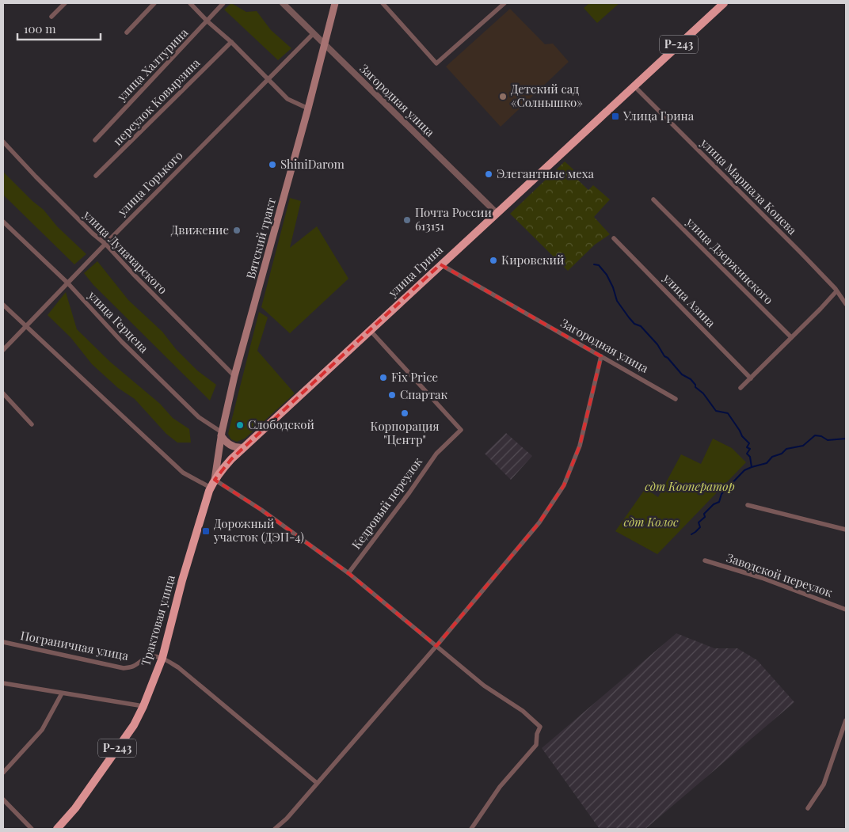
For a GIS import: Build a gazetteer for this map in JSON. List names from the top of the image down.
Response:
{
  "streets": {
    "highway": ["Р-243", "улица Грина", "Трактовая улица"],
    "main road": ["Вятский тракт"],
    "street": [
      "улица Халтурина",
      "Загородная улица",
      "переулок Ковырзина",
      "улица Горького",
      "улица Маршала Конева",
      "улица Луначарского",
      "улица Дзержинского",
      "улица Азина",
      "улица Герцена",
      "Кедровый переулок",
      "Заводской переулок",
      "Пограничная улица"
    ]
  },
  "crossings": [
    ["Загородная улица", "улица Горького"],
    ["Загородная улица", "Вятский тракт"],
    ["Загородная улица", "улица Грина"],
    ["улица Горького", "улица Луначарского"],
    ["улица Горького", "улица Герцена"],
    ["улица Маршала Конева", "улица Грина"],
    ["Вятский тракт", "улица Луначарского"],
    ["Вятский тракт", "улица Грина"],
    ["Вятский тракт", "улица Герцена"],
    ["Вятский тракт", "Трактовая улица"],
    ["улица Грина", "Кедровый переулок"],
    ["улица Грина", "Трактовая улица"],
    ["Трактовая улица", "Пограничная улица"]
  ],
  "parks": ["сдт Кооператор", "сдт Колос"],
  "places": {
    "other": [
      "Детский сад «Солнышко»",
      "ShiniDarom",
      "Элегантные меха",
      "Почта России 613151",
      "Движение",
      "Кировский",
      "Fix Price",
      "Спартак",
      "Корпорация \"Центр\"",
      "Слободской"
    ],
    "transit": ["Улица Грина", "Дорожный участок (ДЭП-4)"]
  },
  "scale_bar": "100 m"
}
